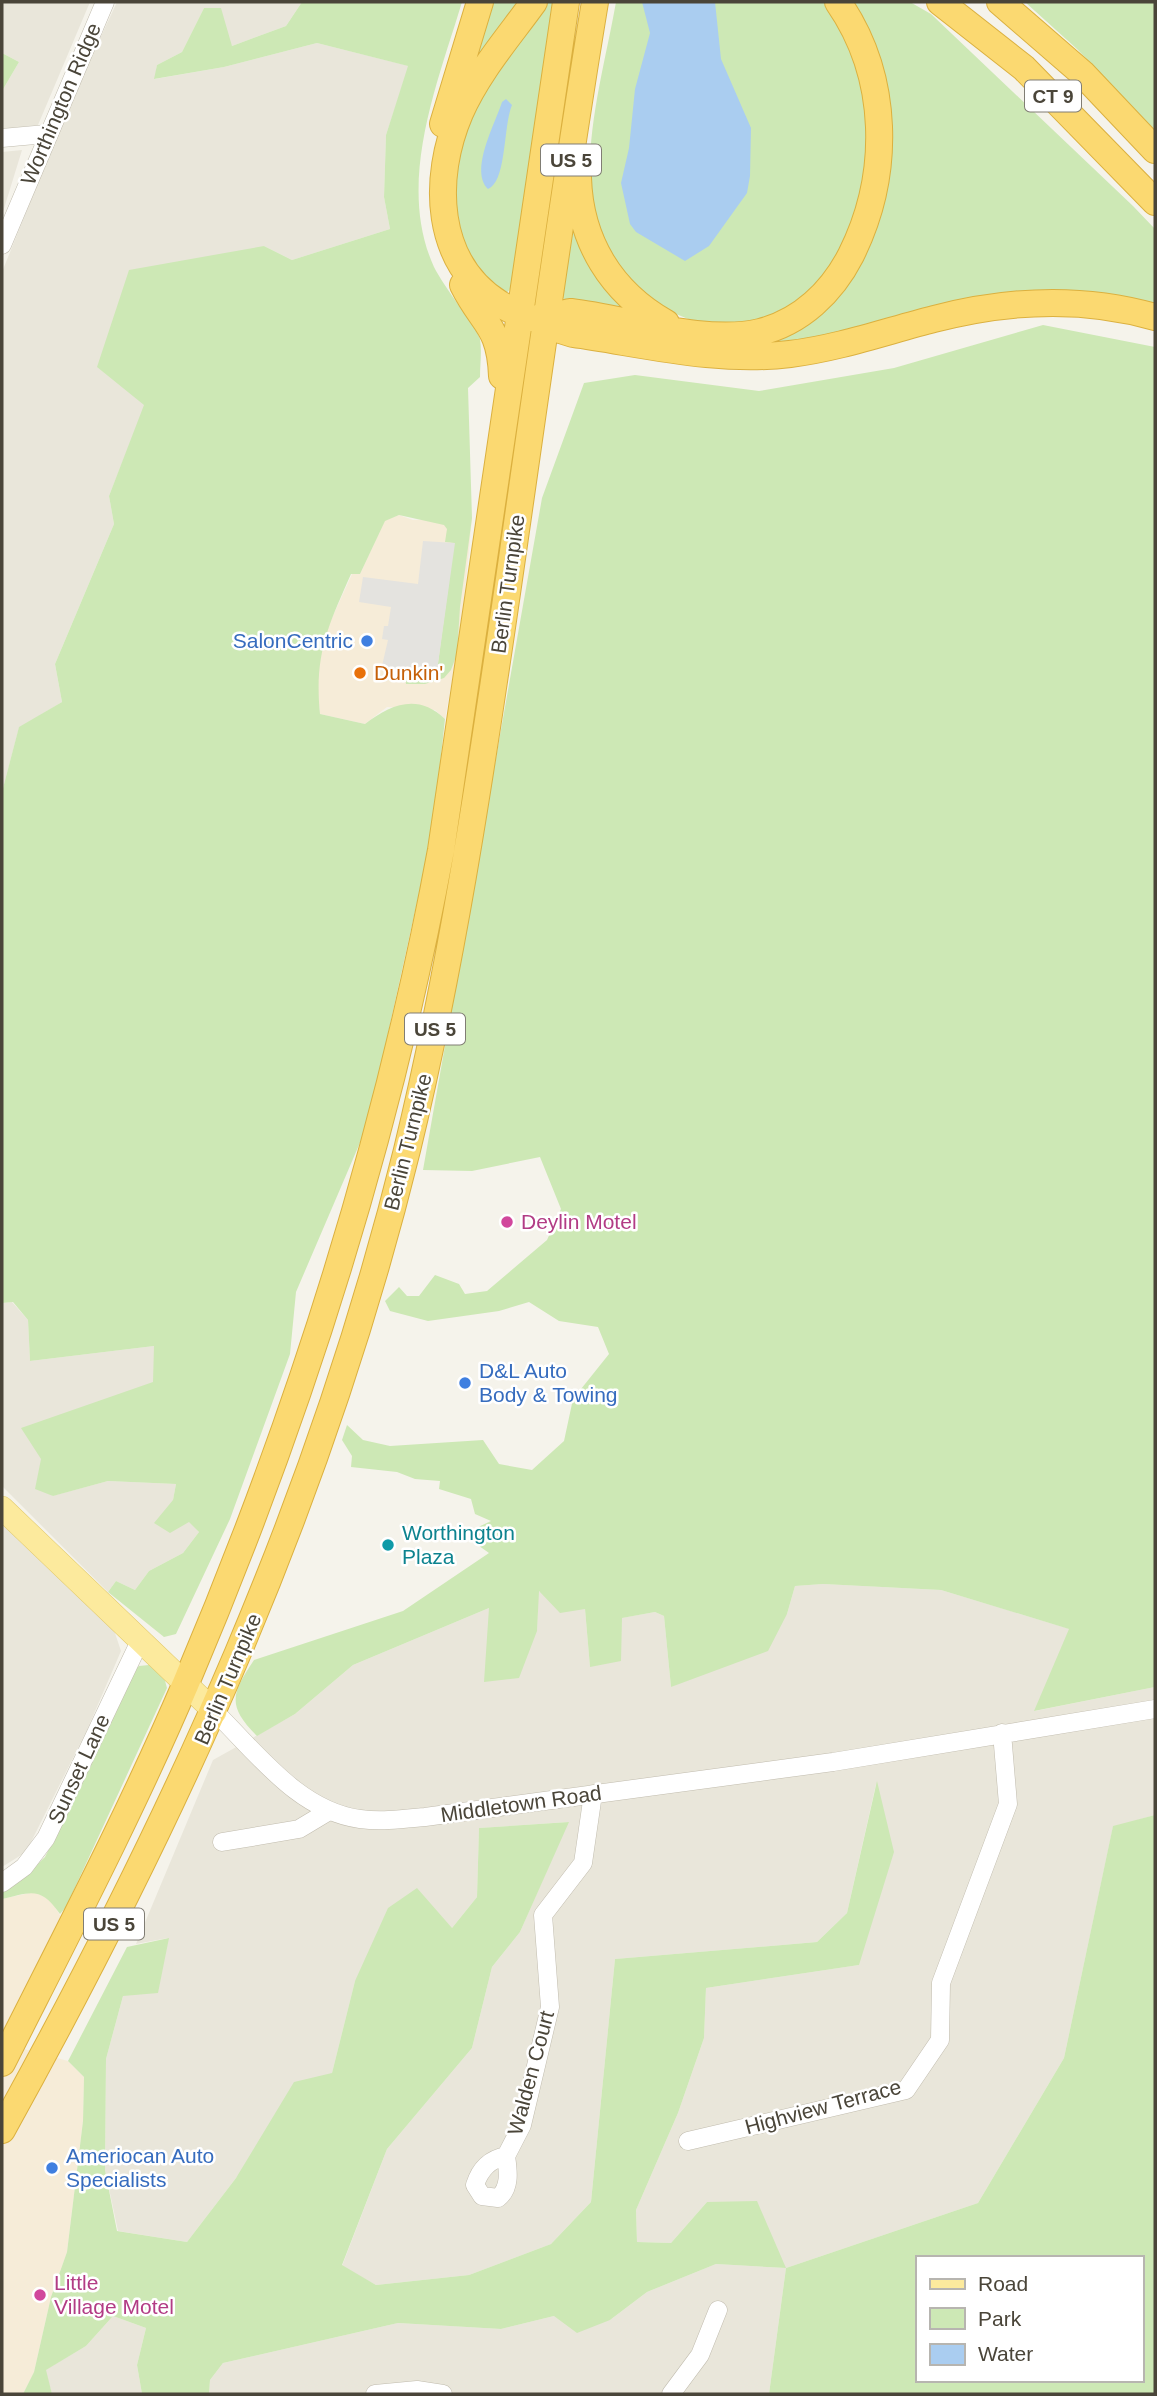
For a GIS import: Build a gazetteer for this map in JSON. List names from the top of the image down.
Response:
{
  "streets": {
    "highway": ["CT 9", "US 5", "Berlin Turnpike"],
    "main road": ["Middletown Road"],
    "street": [
      "Worthington Ridge",
      "Sunset Lane",
      "Walden Court",
      "Highview Terrace"
    ]
  },
  "crossings": [
    ["Berlin Turnpike", "Middletown Road"],
    ["Sunset Lane", "Middletown Road"],
    ["Middletown Road", "Walden Court"],
    ["Middletown Road", "Highview Terrace"]
  ],
  "places": [
    "SalonCentric",
    "Dunkin'",
    "Deylin Motel",
    "D&L Auto Body & Towing",
    "Worthington Plaza",
    "Ameriocan Auto Specialists",
    "Little Village Motel"
  ],
  "legend": ["Road", "Park", "Water"]
}
